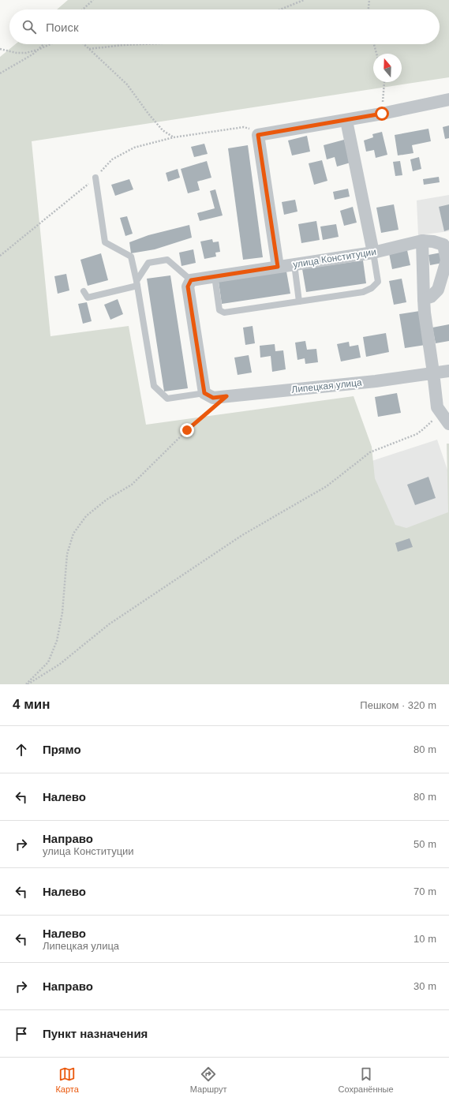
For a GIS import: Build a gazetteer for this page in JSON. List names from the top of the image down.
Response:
{
  "streets": {
    "street": ["улица Конституции", "Липецкая улица"]
  },
  "north": "top",
  "page": {
    "search": "Поиск",
    "heading": ["4 мин", "Пешком · 320 m"],
    "list": [
      ["Прямо", "80 m"],
      ["Налево", "80 m"],
      ["Направо", "улица Конституции", "50 m"],
      ["Налево", "70 m"],
      ["Налево", "Липецкая улица", "10 m"],
      ["Направо", "30 m"],
      "Пункт назначения"
    ],
    "nav": ["Карта", "Маршрут", "Сохранённые"]
  }
}
